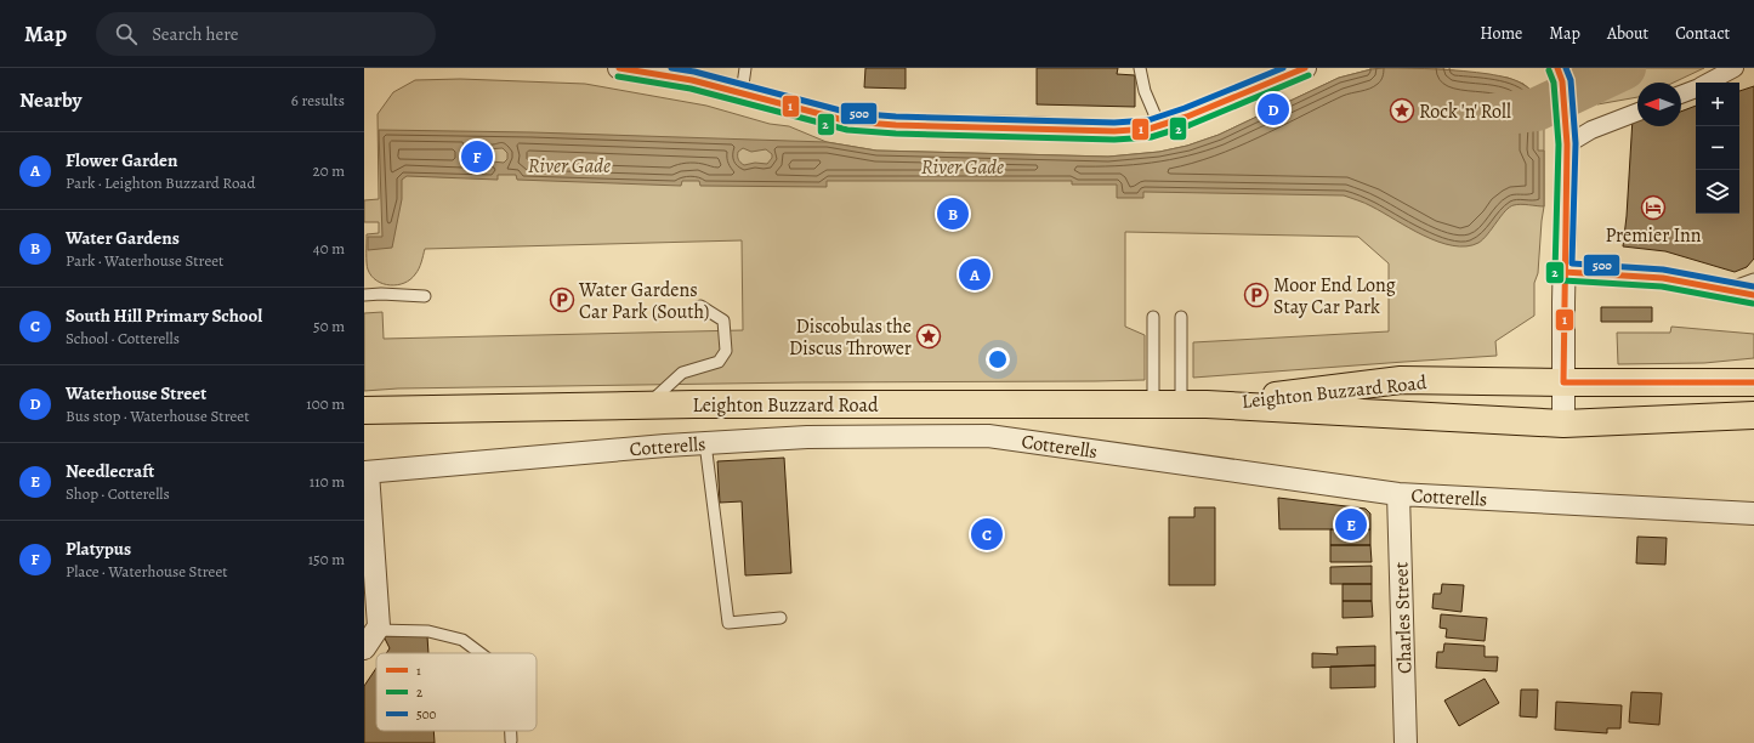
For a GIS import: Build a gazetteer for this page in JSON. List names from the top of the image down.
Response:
{
  "streets": {
    "main road": ["Leighton Buzzard Road"],
    "street": ["Cotterells", "Charles Street"]
  },
  "crossings": [
    ["Cotterells", "Charles Street"]
  ],
  "water": ["River Gade"],
  "places": {
    "place": ["Rock 'n' Roll", "Discobulas the Discus Thrower"],
    "hotel": ["Premier Inn"],
    "parking": ["Moor End Long Stay Car Park", "Water Gardens Car Park (South)"]
  },
  "lines": ["transit line 1", "transit line 500", "transit line 2"],
  "legend": ["1", "2", "500"],
  "north": "left",
  "page": {
    "header": "Map",
    "search": "Search here",
    "nav": [
      "Home",
      "Map",
      "About",
      "Contact"
    ],
    "heading": ["Nearby", "6 results"],
    "map_buttons": ["+", "−"],
    "pins": [
      "D",
      "F",
      "B",
      "A",
      "E",
      "C"
    ],
    "list": [
      {
        "mark": "A",
        "name": "Flower Garden",
        "note": "Park · Leighton Buzzard Road",
        "value": "20 m"
      },
      {
        "mark": "B",
        "name": "Water Gardens",
        "note": "Park · Waterhouse Street",
        "value": "40 m"
      },
      {
        "mark": "C",
        "name": "South Hill Primary School",
        "note": "School · Cotterells",
        "value": "50 m"
      },
      {
        "mark": "D",
        "name": "Waterhouse Street",
        "note": "Bus stop · Waterhouse Street",
        "value": "100 m"
      },
      {
        "mark": "E",
        "name": "Needlecraft",
        "note": "Shop · Cotterells",
        "value": "110 m"
      },
      {
        "mark": "F",
        "name": "Platypus",
        "note": "Place · Waterhouse Street",
        "value": "150 m"
      }
    ]
  }
}
